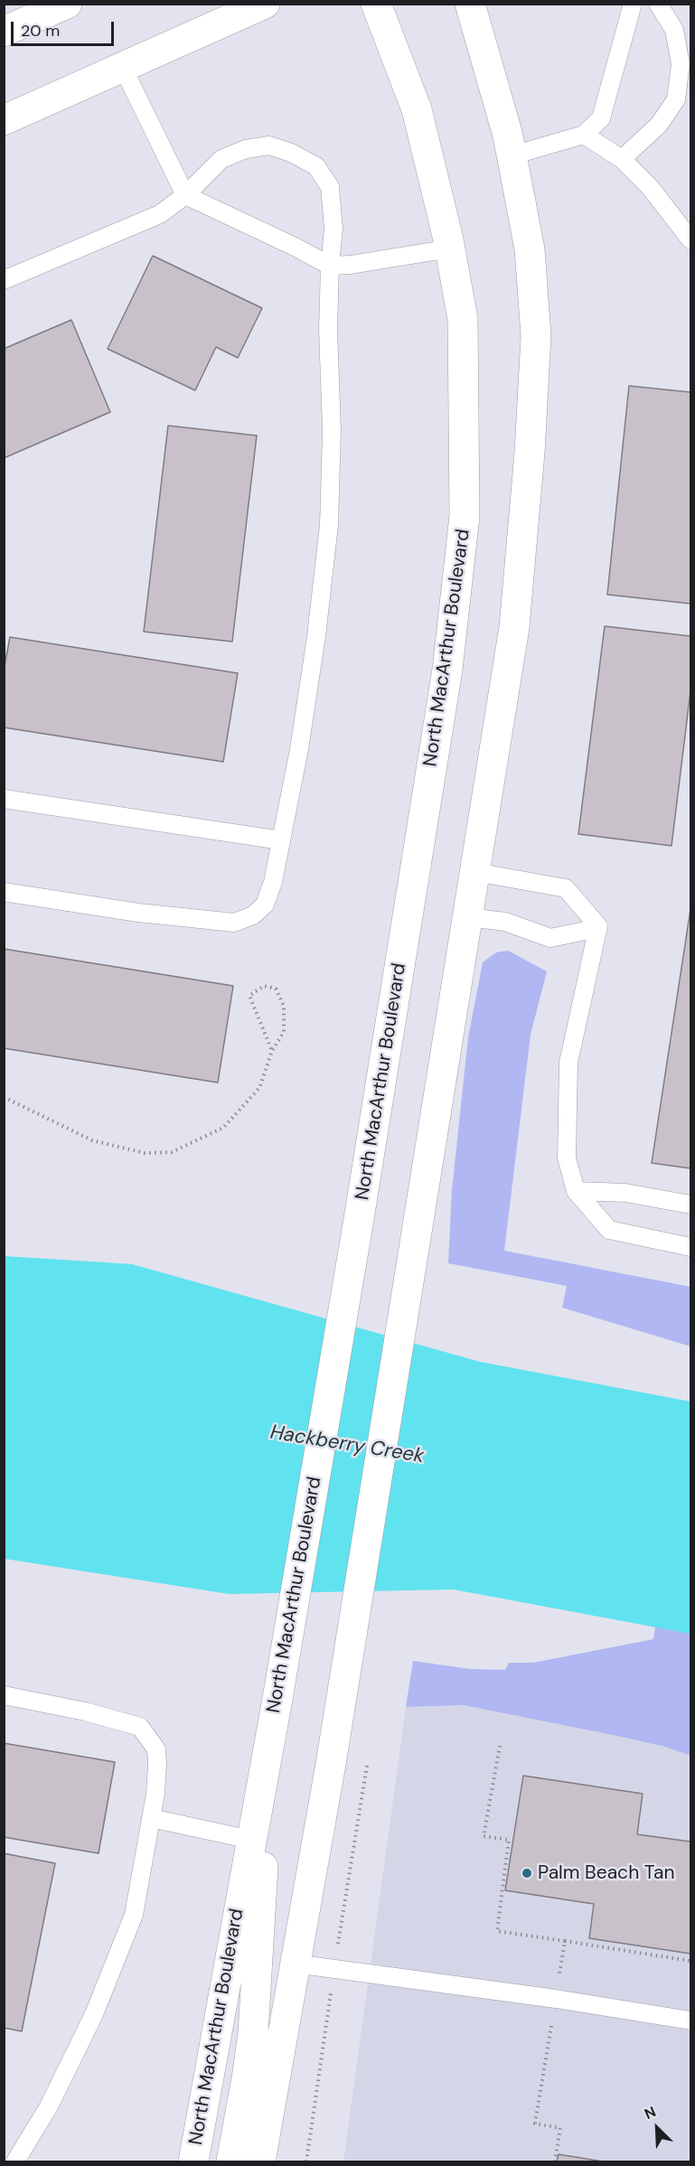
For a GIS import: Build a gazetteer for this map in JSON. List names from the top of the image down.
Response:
{
  "streets": {
    "main road": ["North MacArthur Boulevard"]
  },
  "water": ["Hackberry Creek"],
  "places": ["Palm Beach Tan"],
  "scale_bar": "20 m",
  "north": "top left"
}
